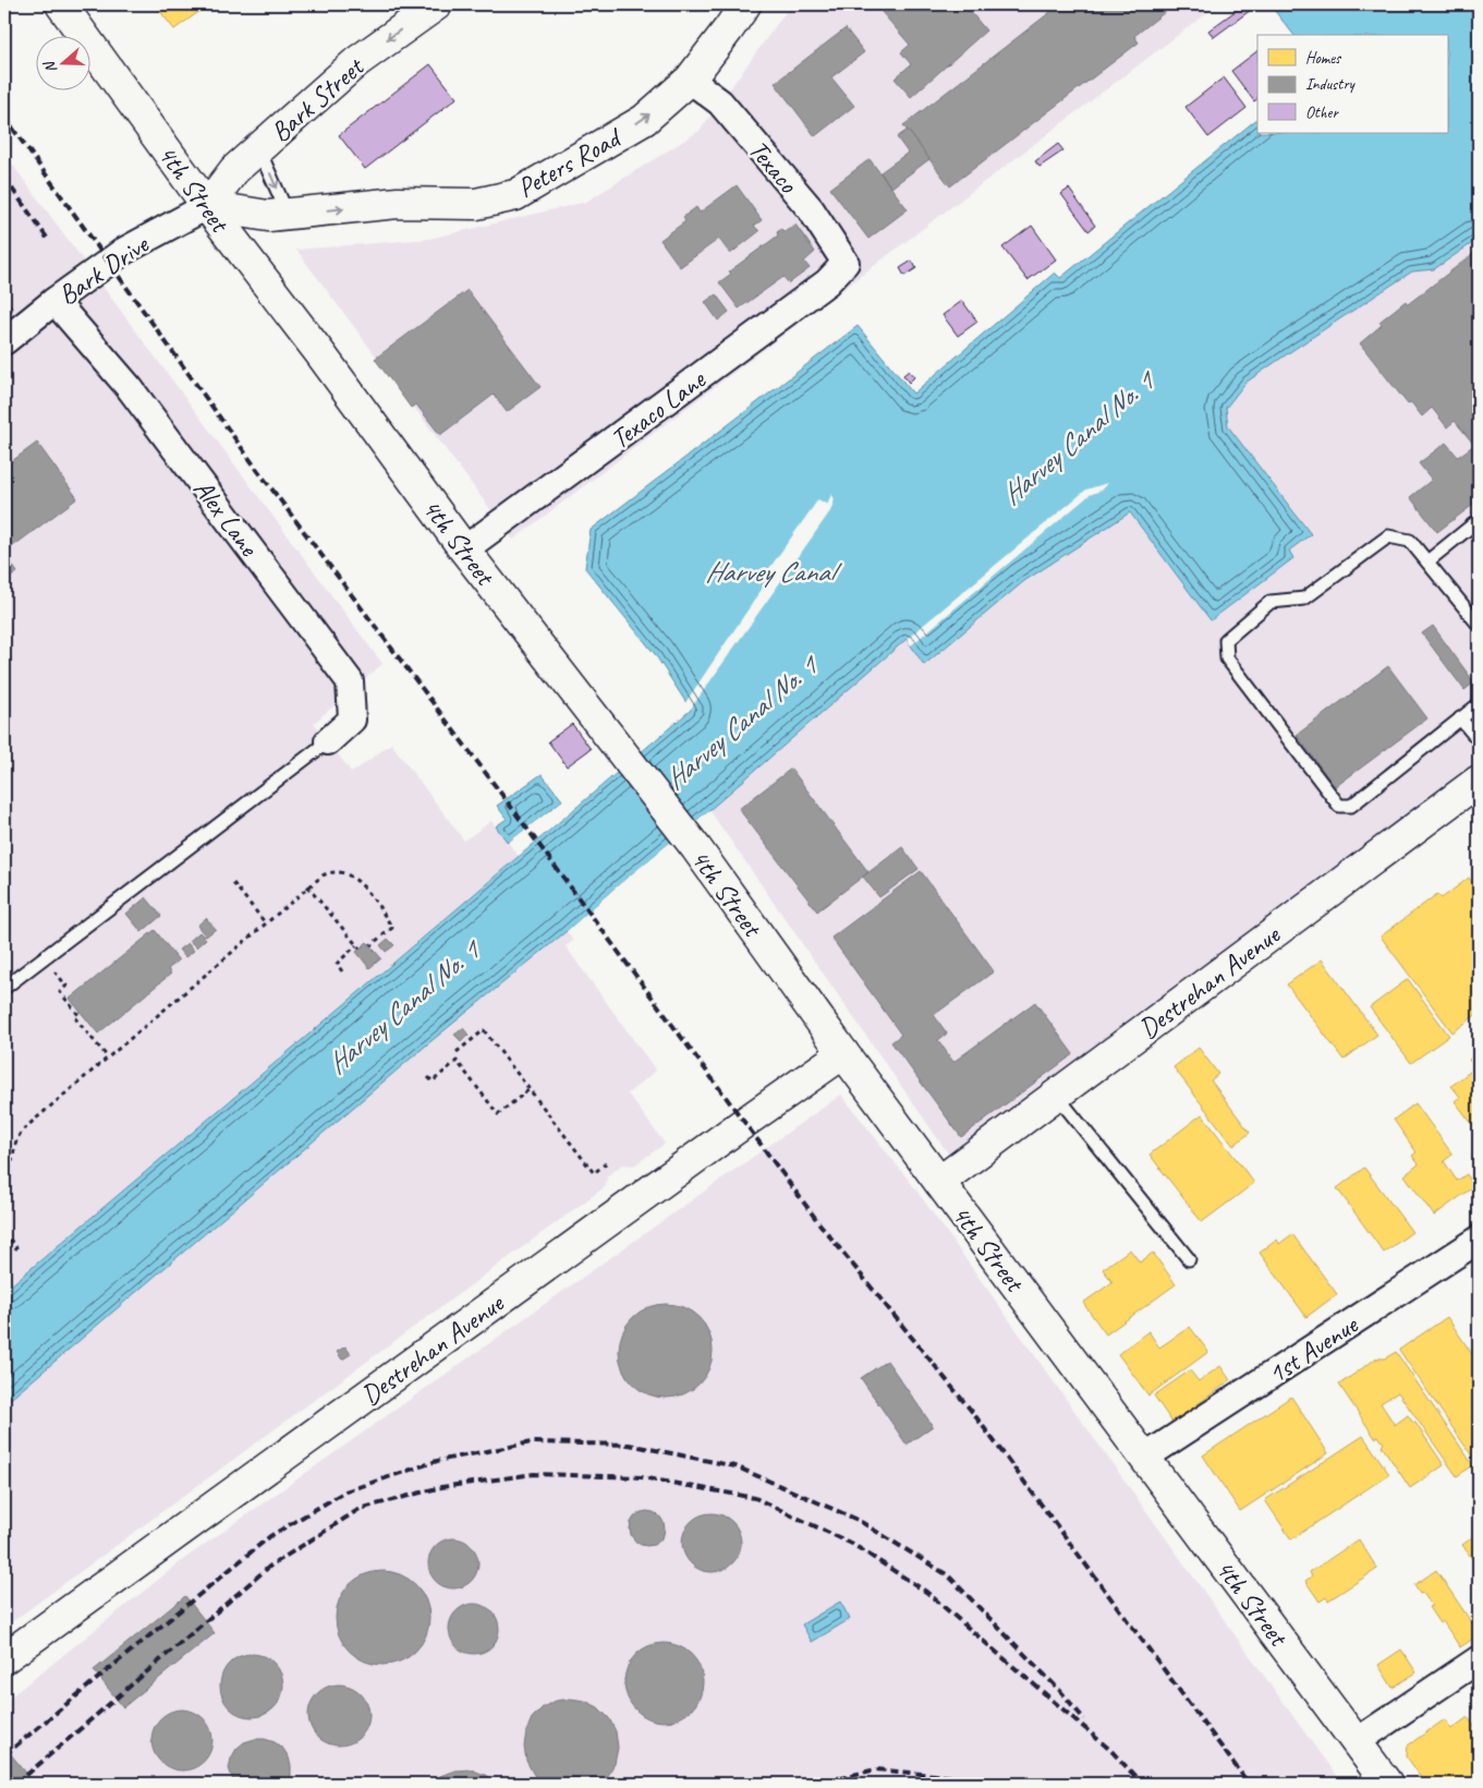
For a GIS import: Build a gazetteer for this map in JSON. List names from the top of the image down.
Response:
{
  "streets": {
    "main road": [
      "Bark Street",
      "Peters Road",
      "4th Street",
      "Destrehan Avenue"
    ],
    "street": [
      "Texaco",
      "Bark Drive",
      "Texaco Lane",
      "Alex Lane",
      "1st Avenue"
    ]
  },
  "crossings": [
    ["Bark Street", "Peters Road"],
    ["Bark Street", "4th Street"],
    ["Bark Street", "Bark Drive"],
    ["Peters Road", "Texaco"],
    ["Peters Road", "4th Street"],
    ["Peters Road", "Bark Drive"],
    ["Texaco", "Texaco Lane"],
    ["4th Street", "Bark Drive"],
    ["4th Street", "Texaco Lane"],
    ["4th Street", "Destrehan Avenue"],
    ["4th Street", "1st Avenue"],
    ["Bark Drive", "Alex Lane"]
  ],
  "one_way": ["Bark Street", "Peters Road"],
  "water": ["Harvey Canal No. 1", "Harvey Canal"],
  "legend": ["Homes", "Industry", "Other"],
  "north": "left"
}
